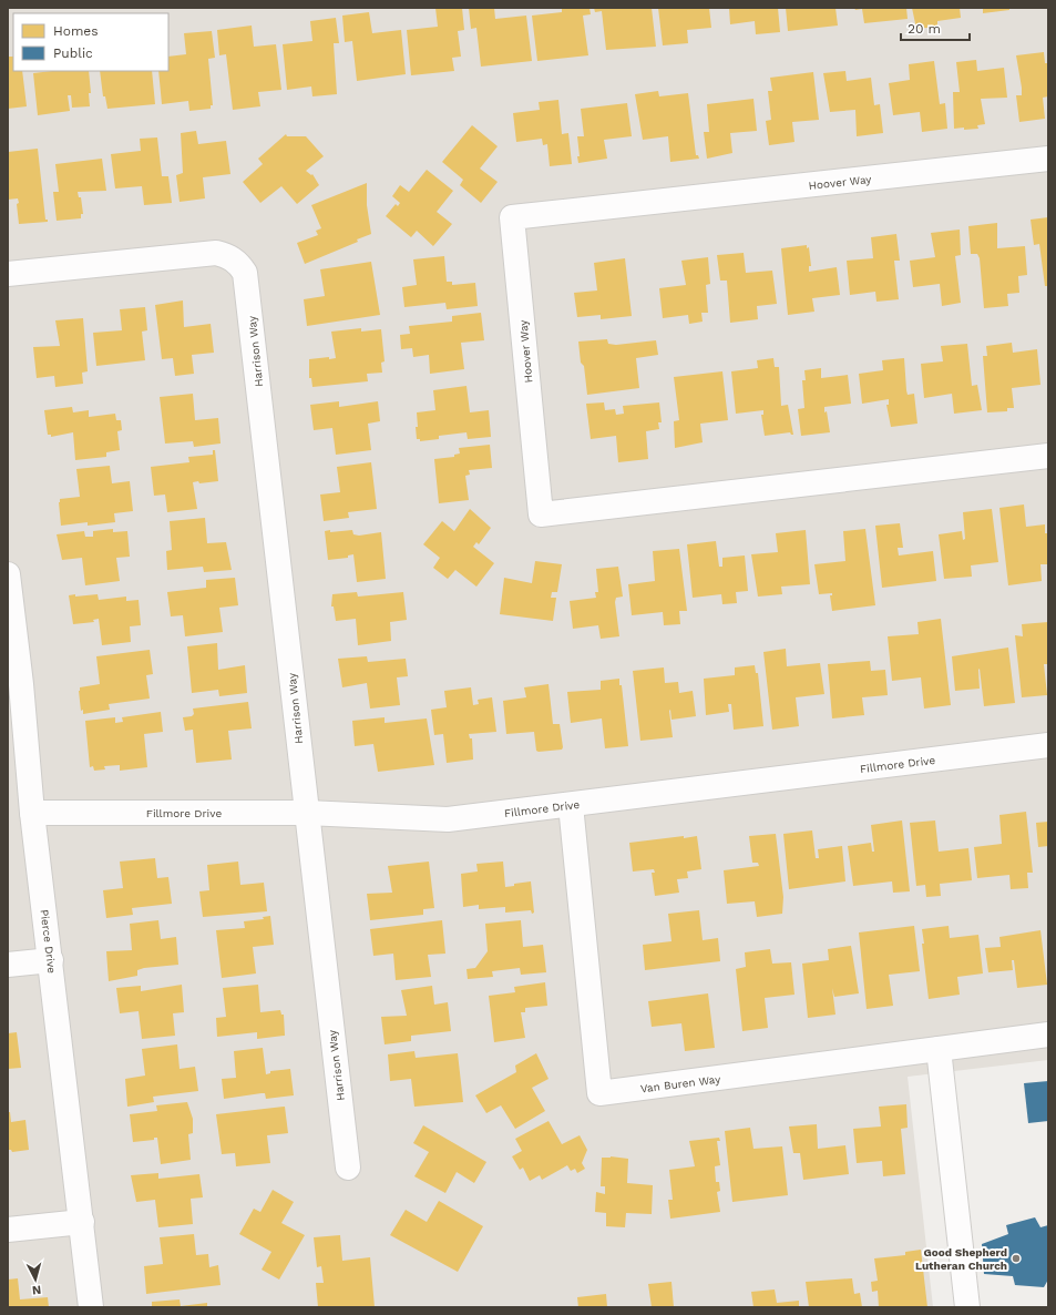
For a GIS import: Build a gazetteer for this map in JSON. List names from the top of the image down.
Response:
{
  "streets": {
    "street": [
      "Hoover Way",
      "Harrison Way",
      "Fillmore Drive",
      "Pierce Drive",
      "Van Buren Way"
    ]
  },
  "crossings": [
    ["Harrison Way", "Fillmore Drive"],
    ["Fillmore Drive", "Pierce Drive"],
    ["Fillmore Drive", "Van Buren Way"]
  ],
  "places": ["Good Shepherd Lutheran Church"],
  "legend": ["Homes", "Public"],
  "scale_bar": "20 m",
  "north": "bottom"
}
